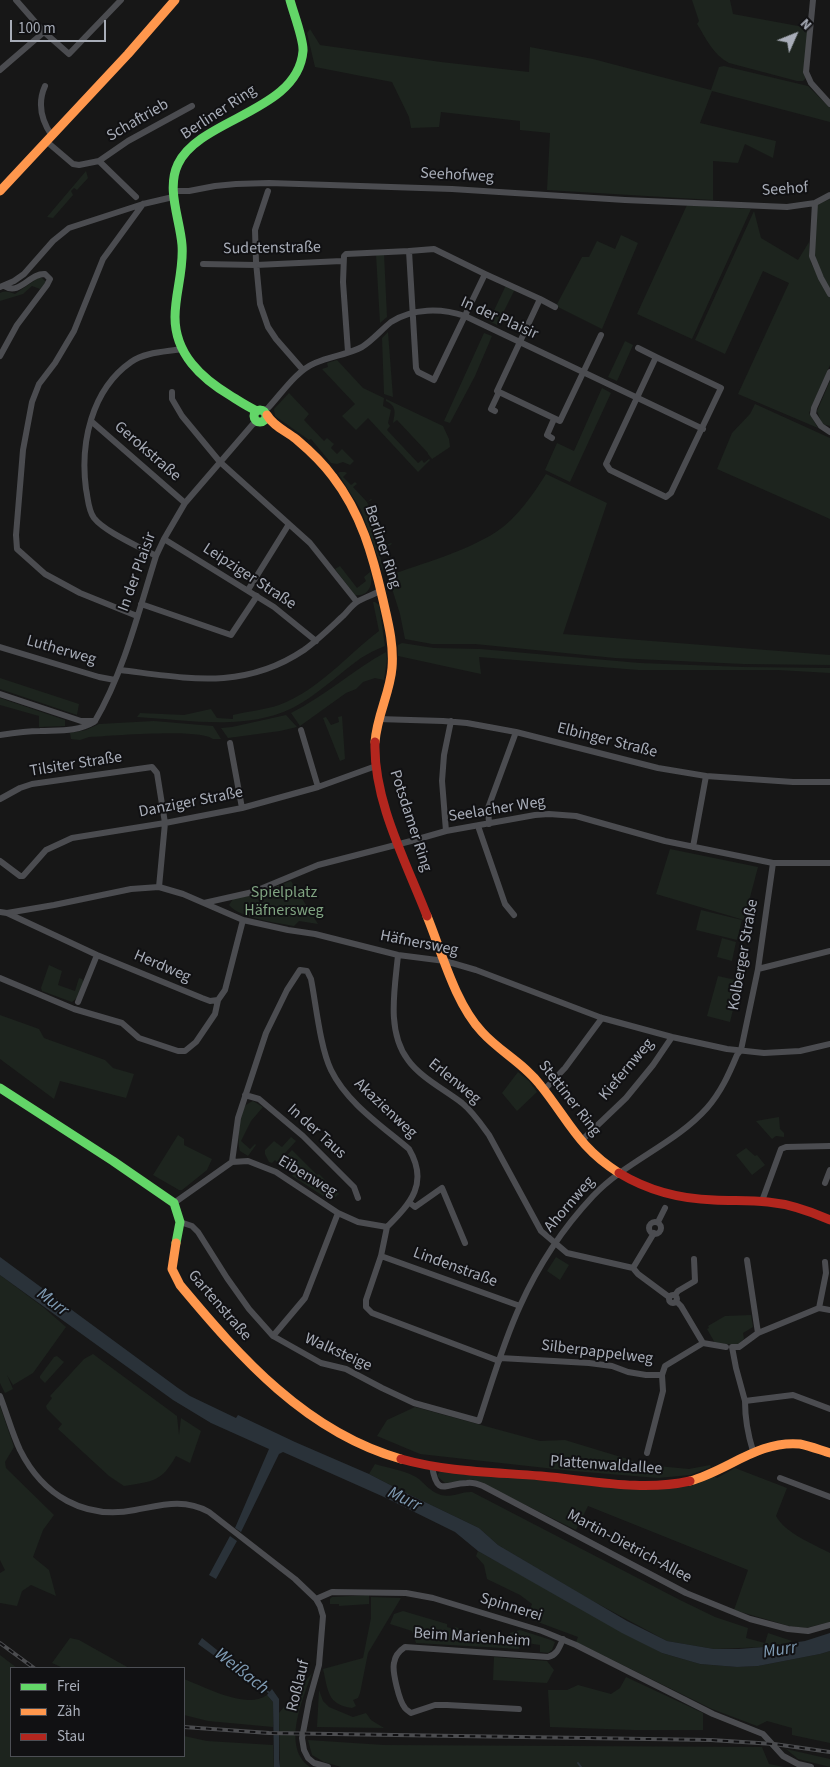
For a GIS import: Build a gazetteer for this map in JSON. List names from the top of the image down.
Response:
{
  "streets": {
    "street": [
      "Berliner Ring",
      "Schaftrieb",
      "Seehofweg",
      "Seehof",
      "Sudetenstraße",
      "In der Plaisir",
      "Gerokstraße",
      "Leipziger Straße",
      "Lutherweg",
      "Elbinger Straße",
      "Tilsiter Straße",
      "Danziger Straße",
      "Seelacher Weg",
      "Potsdamer Ring",
      "Häfnersweg",
      "Kolberger Straße",
      "Herdweg",
      "Kiefernweg",
      "Erlenweg",
      "Stettiner Ring",
      "Akazienweg",
      "In der Taus",
      "Eibenweg",
      "Ahornweg",
      "Lindenstraße",
      "Gartenstraße",
      "Walksteige",
      "Silberpappelweg",
      "Plattenwaldallee",
      "Martin-Dietrich-Allee",
      "Spinnerei",
      "Beim Marienheim",
      "Roßlauf"
    ]
  },
  "crossings": [
    ["Berliner Ring", "Seehofweg"],
    ["Berliner Ring", "In der Plaisir"],
    ["Berliner Ring", "Potsdamer Ring"],
    ["Seehofweg", "Seehof"],
    ["In der Plaisir", "Gerokstraße"],
    ["In der Plaisir", "Leipziger Straße"],
    ["In der Plaisir", "Lutherweg"],
    ["Elbinger Straße", "Potsdamer Ring"],
    ["Tilsiter Straße", "Danziger Straße"],
    ["Danziger Straße", "Potsdamer Ring"],
    ["Seelacher Weg", "Potsdamer Ring"],
    ["Seelacher Weg", "Häfnersweg"],
    ["Seelacher Weg", "Kolberger Straße"],
    ["Potsdamer Ring", "Häfnersweg"],
    ["Potsdamer Ring", "Stettiner Ring"],
    ["Häfnersweg", "Kolberger Straße"],
    ["Häfnersweg", "Herdweg"],
    ["Häfnersweg", "Kiefernweg"],
    ["Häfnersweg", "Erlenweg"],
    ["Häfnersweg", "Stettiner Ring"],
    ["Häfnersweg", "Ahornweg"],
    ["Kolberger Straße", "Ahornweg"],
    ["Kiefernweg", "Stettiner Ring"],
    ["Erlenweg", "Ahornweg"],
    ["Stettiner Ring", "Ahornweg"],
    ["Akazienweg", "In der Taus"],
    ["Ahornweg", "Lindenstraße"],
    ["Ahornweg", "Walksteige"],
    ["Ahornweg", "Silberpappelweg"],
    ["Lindenstraße", "Silberpappelweg"],
    ["Gartenstraße", "Walksteige"],
    ["Gartenstraße", "Plattenwaldallee"],
    ["Gartenstraße", "Martin-Dietrich-Allee"],
    ["Plattenwaldallee", "Martin-Dietrich-Allee"],
    ["Spinnerei", "Beim Marienheim"],
    ["Spinnerei", "Roßlauf"]
  ],
  "water": ["Murr", "Weißach"],
  "parks": ["Spielplatz Häfnersweg"],
  "legend": ["Frei", "Zäh", "Stau"],
  "scale_bar": "100 m",
  "north": "top right"
}
